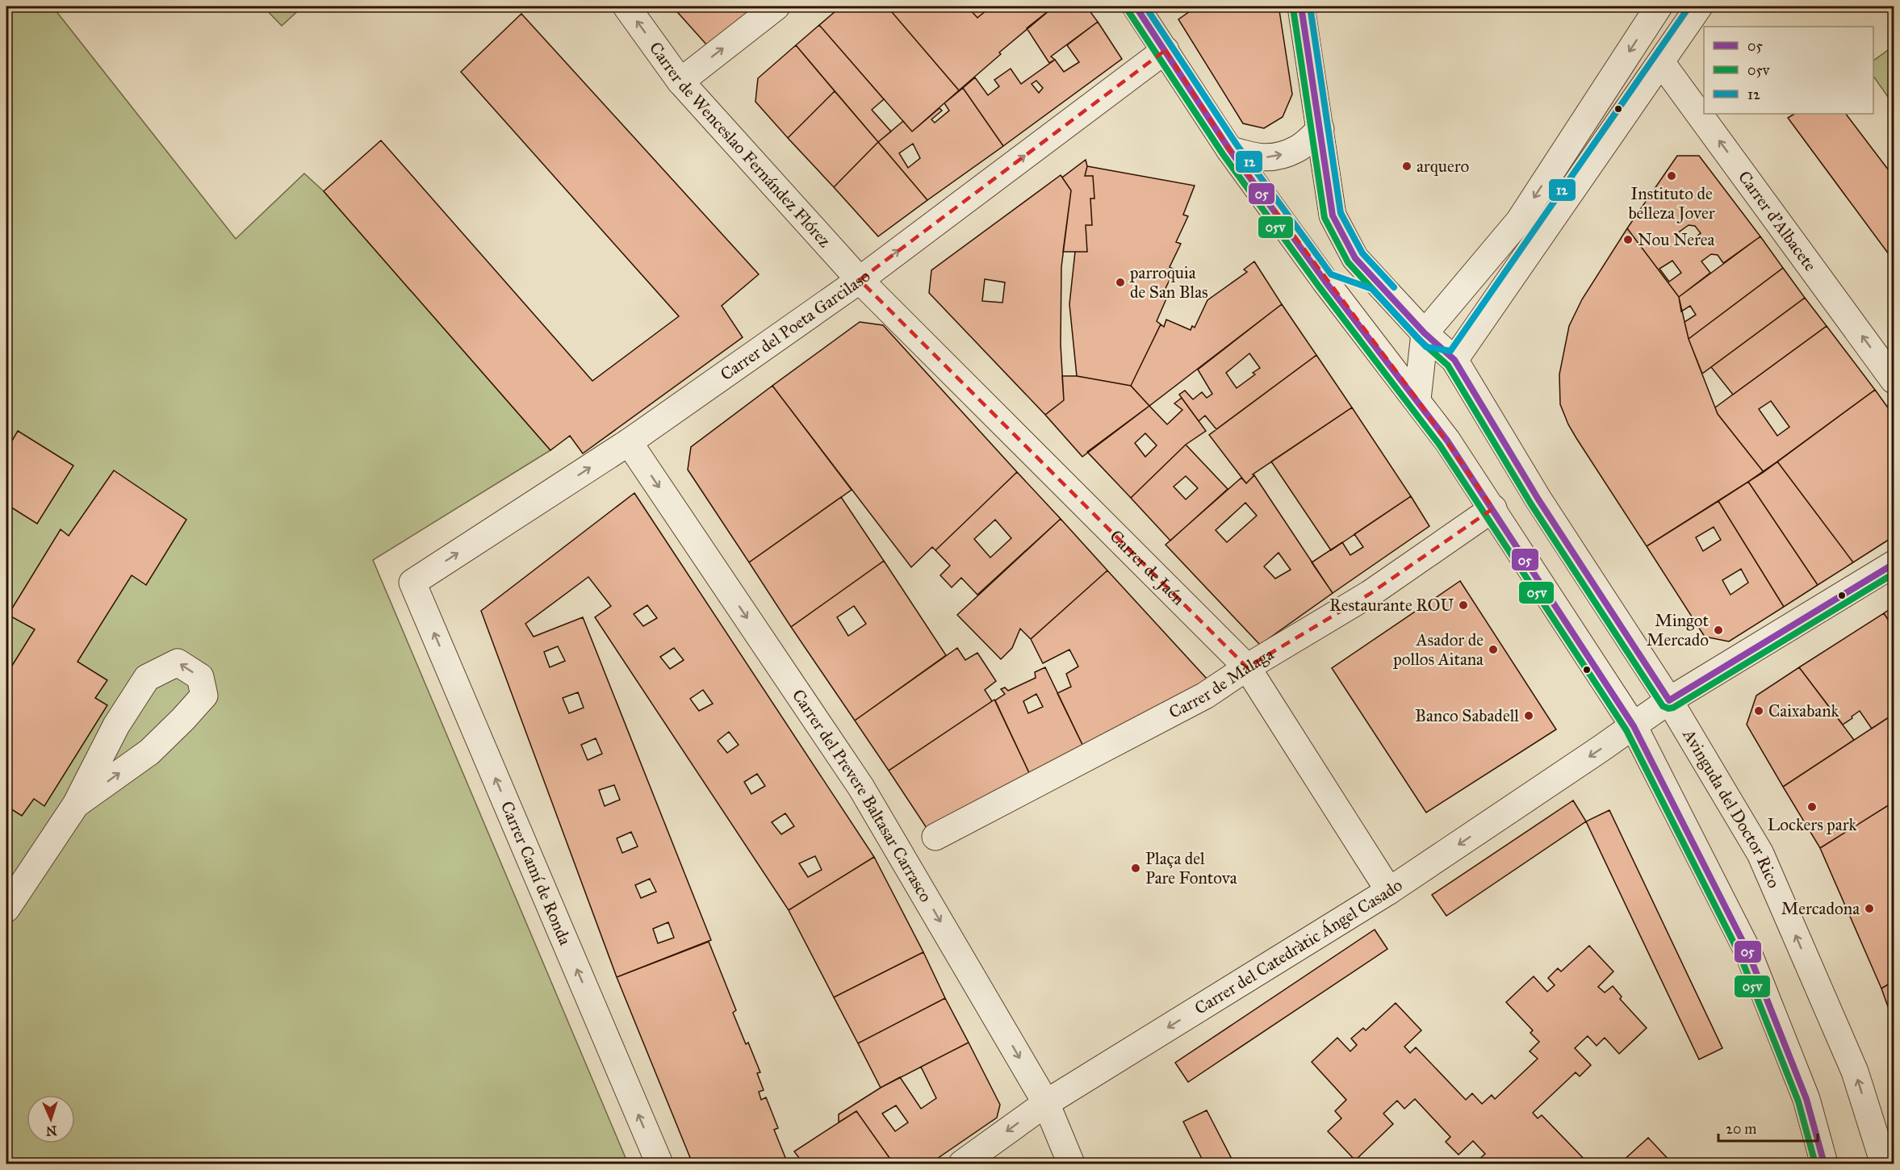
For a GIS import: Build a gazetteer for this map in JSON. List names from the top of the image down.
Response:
{
  "streets": {
    "street": [
      "Carrer de Wenceslao Fernández Flórez",
      "Carrer d'Albacete",
      "Carrer del Poeta Garcilaso",
      "Carrer de Jaén",
      "Carrer de Màlaga",
      "Carrer del Prevere Baltasar Carrasco",
      "Avinguda del Doctor Rico",
      "Carrer Camí de Ronda",
      "Carrer del Catedràtic Ángel Casado"
    ]
  },
  "crossings": [
    ["Carrer de Wenceslao Fernández Flórez", "Carrer del Poeta Garcilaso"],
    ["Carrer de Wenceslao Fernández Flórez", "Carrer de Jaén"],
    ["Carrer del Poeta Garcilaso", "Carrer de Jaén"],
    ["Carrer del Poeta Garcilaso", "Carrer del Prevere Baltasar Carrasco"],
    ["Carrer del Poeta Garcilaso", "Carrer Camí de Ronda"],
    ["Carrer de Jaén", "Carrer de Màlaga"],
    ["Carrer de Jaén", "Carrer del Catedràtic Ángel Casado"],
    ["Carrer del Prevere Baltasar Carrasco", "Carrer del Catedràtic Ángel Casado"],
    ["Avinguda del Doctor Rico", "Carrer del Catedràtic Ángel Casado"]
  ],
  "one_way": [
    "Carrer d'Albacete",
    "Carrer del Poeta Garcilaso",
    "Carrer del Prevere Baltasar Carrasco",
    "Carrer Camí de Ronda",
    "Carrer del Catedràtic Ángel Casado"
  ],
  "places": [
    "arquero",
    "Instituto de belleza Jover",
    "Nou Nerea",
    "parroquia de San Blas",
    "Restaurante ROU",
    "Mingot Mercado",
    "Asador de pollos Aitana",
    "Caixabank",
    "Banco Sabadell",
    "Lockers park",
    "Plaça del Pare Fontova",
    "Mercadona"
  ],
  "lines": ["transit line 05", "transit line 12", "transit line 05v"],
  "legend": ["05", "05v", "12"],
  "scale_bar": "20 m",
  "north": "bottom"
}
